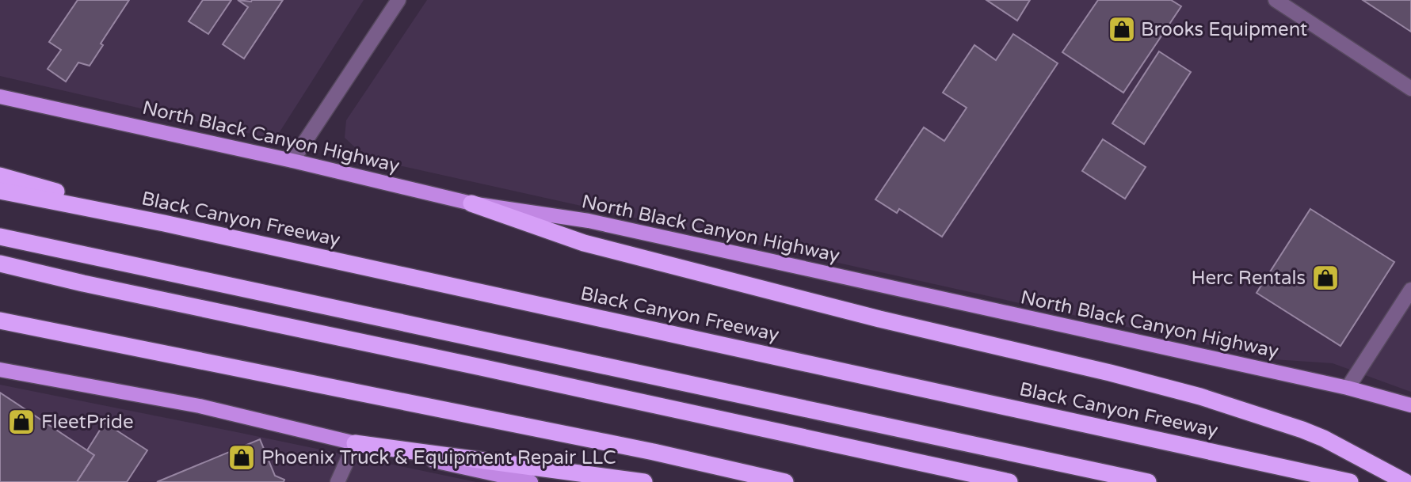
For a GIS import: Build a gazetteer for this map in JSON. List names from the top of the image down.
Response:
{
  "streets": {
    "highway": ["Black Canyon Freeway"],
    "main road": ["North Black Canyon Highway"]
  },
  "places": {
    "shop": [
      "Brooks Equipment",
      "Herc Rentals",
      "FleetPride",
      "Phoenix Truck & Equipment Repair LLC"
    ]
  }
}
